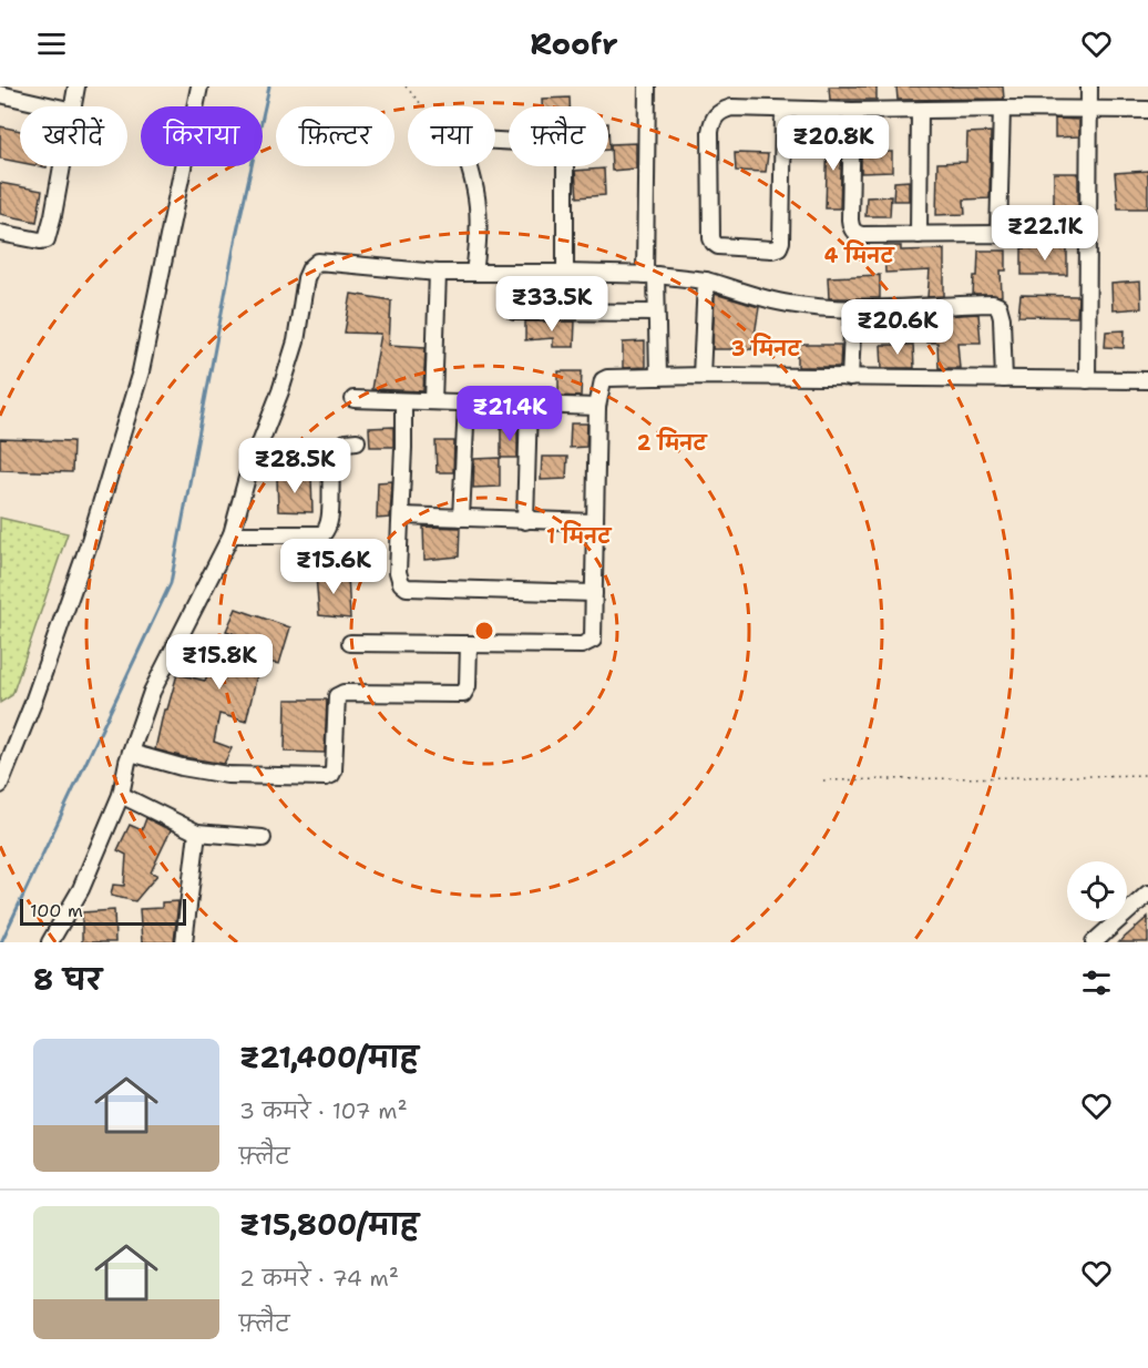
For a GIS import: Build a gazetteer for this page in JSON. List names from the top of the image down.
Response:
{
  "scale_bar": "100 m",
  "page": {
    "header": "Roofr",
    "chip": [
      "खरीदें",
      "किराया",
      "फ़िल्टर",
      "नया",
      "फ़्लैट"
    ],
    "price": [
      "₹20.8K",
      "₹22.1K",
      "₹33.5K",
      "₹20.6K",
      "₹21.4K",
      "₹28.5K",
      "₹15.6K",
      "₹15.8K"
    ],
    "scale": "100 m",
    "heading": "8 घर",
    "list": [
      {
        "name": "₹21,400/माह",
        "note": "3 कमरे · 107 m² · फ़्लैट"
      },
      {
        "name": "₹15,800/माह",
        "note": "2 कमरे · 74 m² · फ़्लैट"
      }
    ]
  },
  "rings": [
    "4 मिनट",
    "3 मिनट",
    "2 मिनट",
    "1 मिनट"
  ]
}
